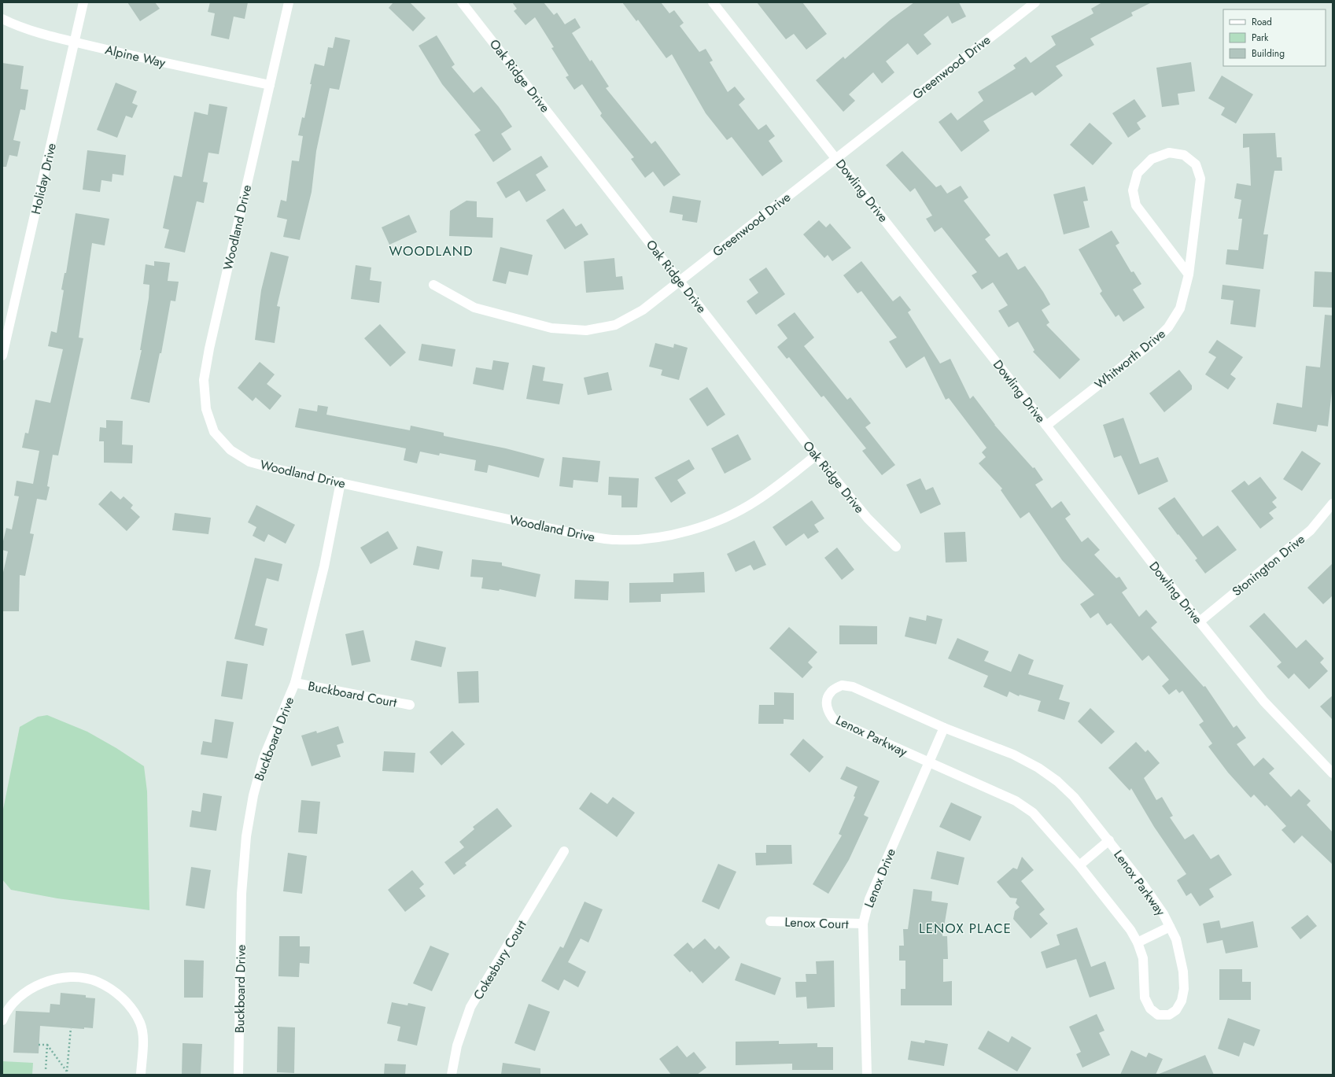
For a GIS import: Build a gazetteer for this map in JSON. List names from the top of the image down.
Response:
{
  "streets": {
    "street": [
      "Alpine Way",
      "Greenwood Drive",
      "Oak Ridge Drive",
      "Holiday Drive",
      "Dowling Drive",
      "Woodland Drive",
      "Whitworth Drive",
      "Stonington Drive",
      "Buckboard Court",
      "Lenox Parkway",
      "Buckboard Drive",
      "Lenox Drive",
      "Lenox Court",
      "Cokesbury Court"
    ]
  },
  "crossings": [
    ["Alpine Way", "Holiday Drive"],
    ["Alpine Way", "Woodland Drive"],
    ["Greenwood Drive", "Oak Ridge Drive"],
    ["Greenwood Drive", "Dowling Drive"],
    ["Oak Ridge Drive", "Woodland Drive"],
    ["Dowling Drive", "Whitworth Drive"],
    ["Dowling Drive", "Stonington Drive"],
    ["Woodland Drive", "Buckboard Drive"],
    ["Buckboard Court", "Buckboard Drive"],
    ["Lenox Parkway", "Lenox Drive"],
    ["Lenox Drive", "Lenox Court"]
  ],
  "districts": ["WOODLAND", "LENOX PLACE"],
  "legend": ["Road", "Park", "Building"]
}
